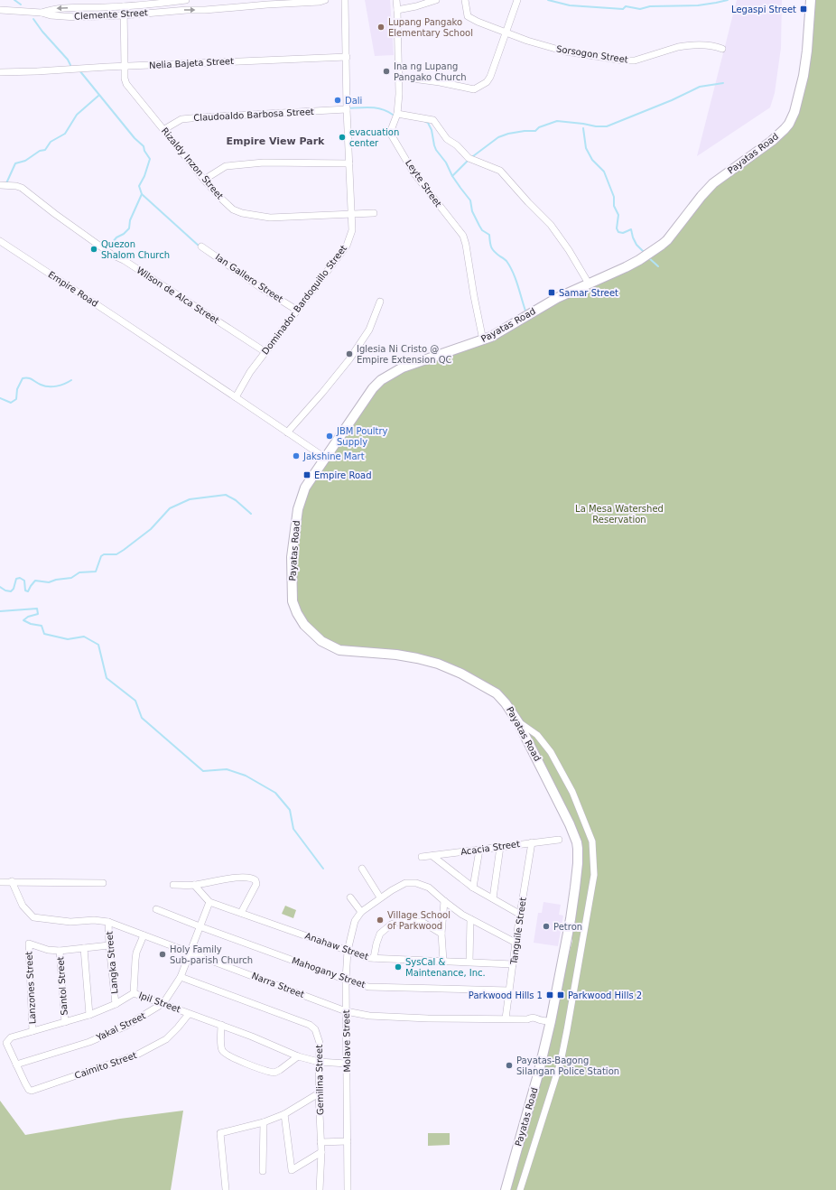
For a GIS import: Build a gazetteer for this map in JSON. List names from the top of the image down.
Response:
{
  "streets": {
    "main road": ["Payatas Road"],
    "street": [
      "Clemente Street",
      "Sorsogon Street",
      "Nelia Bajeta Street",
      "Claudoaldo Barbosa Street",
      "Rizaldy Inzon Street",
      "Leyte Street",
      "Ian Gallero Street",
      "Empire Road",
      "Wilson de Alca Street",
      "Dominador Bardoquillo Street",
      "Acacia Street",
      "Tanguile Street",
      "Anahaw Street",
      "Langka Street",
      "Mahogany Street",
      "Narra Street",
      "Santol Street",
      "Lanzones Street",
      "Ipil Street",
      "Yakal Street",
      "Molave Street",
      "Caimito Street",
      "Gemilina Street"
    ]
  },
  "crossings": [
    ["Clemente Street", "Rizaldy Inzon Street"],
    ["Nelia Bajeta Street", "Rizaldy Inzon Street"],
    ["Nelia Bajeta Street", "Dominador Bardoquillo Street"],
    ["Claudoaldo Barbosa Street", "Rizaldy Inzon Street"],
    ["Claudoaldo Barbosa Street", "Dominador Bardoquillo Street"],
    ["Payatas Road", "Leyte Street"],
    ["Payatas Road", "Empire Road"],
    ["Payatas Road", "Narra Street"],
    ["Rizaldy Inzon Street", "Dominador Bardoquillo Street"],
    ["Ian Gallero Street", "Dominador Bardoquillo Street"],
    ["Empire Road", "Dominador Bardoquillo Street"],
    ["Wilson de Alca Street", "Dominador Bardoquillo Street"],
    ["Acacia Street", "Tanguile Street"],
    ["Tanguile Street", "Anahaw Street"],
    ["Tanguile Street", "Mahogany Street"],
    ["Tanguile Street", "Narra Street"],
    ["Anahaw Street", "Yakal Street"],
    ["Anahaw Street", "Molave Street"],
    ["Langka Street", "Narra Street"],
    ["Langka Street", "Ipil Street"],
    ["Mahogany Street", "Yakal Street"],
    ["Mahogany Street", "Molave Street"],
    ["Narra Street", "Yakal Street"],
    ["Narra Street", "Molave Street"],
    ["Santol Street", "Lanzones Street"],
    ["Santol Street", "Ipil Street"],
    ["Lanzones Street", "Ipil Street"],
    ["Ipil Street", "Yakal Street"],
    ["Ipil Street", "Molave Street"],
    ["Ipil Street", "Caimito Street"],
    ["Ipil Street", "Gemilina Street"],
    ["Yakal Street", "Gemilina Street"]
  ],
  "districts": ["Empire View Park"],
  "parks": ["La Mesa Watershed Reservation"],
  "places": {
    "transit": [
      "Legaspi Street",
      "Samar Street",
      "Empire Road",
      "Parkwood Hills 1",
      "Parkwood Hills 2"
    ],
    "other": [
      "Lupang Pangako Elementary School",
      "Ina ng Lupang Pangako Church",
      "Dali",
      "evacuation center",
      "Quezon Shalom Church",
      "Iglesia Ni Cristo @ Empire Extension QC",
      "JBM Poultry Supply",
      "Jakshine Mart",
      "Village School of Parkwood",
      "Petron",
      "Holy Family Sub-parish Church",
      "SysCal & Maintenance, Inc.",
      "Payatas-Bagong Silangan Police Station"
    ]
  }
}
